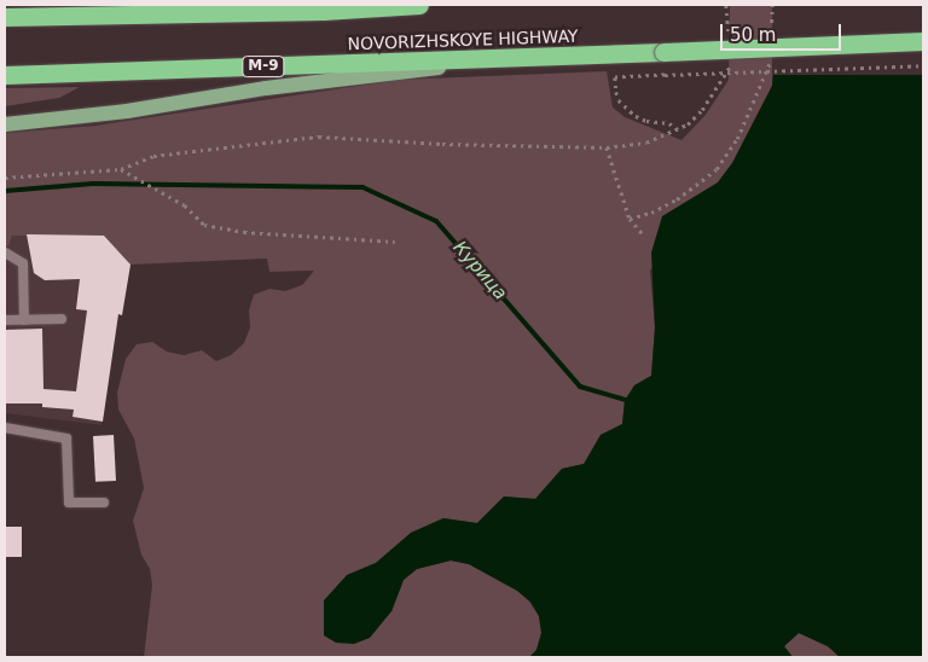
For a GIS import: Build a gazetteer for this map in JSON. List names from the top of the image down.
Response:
{
  "streets": {
    "highway": ["NOVORIZHSKOYE HIGHWAY", "М-9"]
  },
  "crossings": [
    ["NOVORIZHSKOYE HIGHWAY", "М-9"]
  ],
  "water": ["Курица"],
  "scale_bar": "50 m"
}
